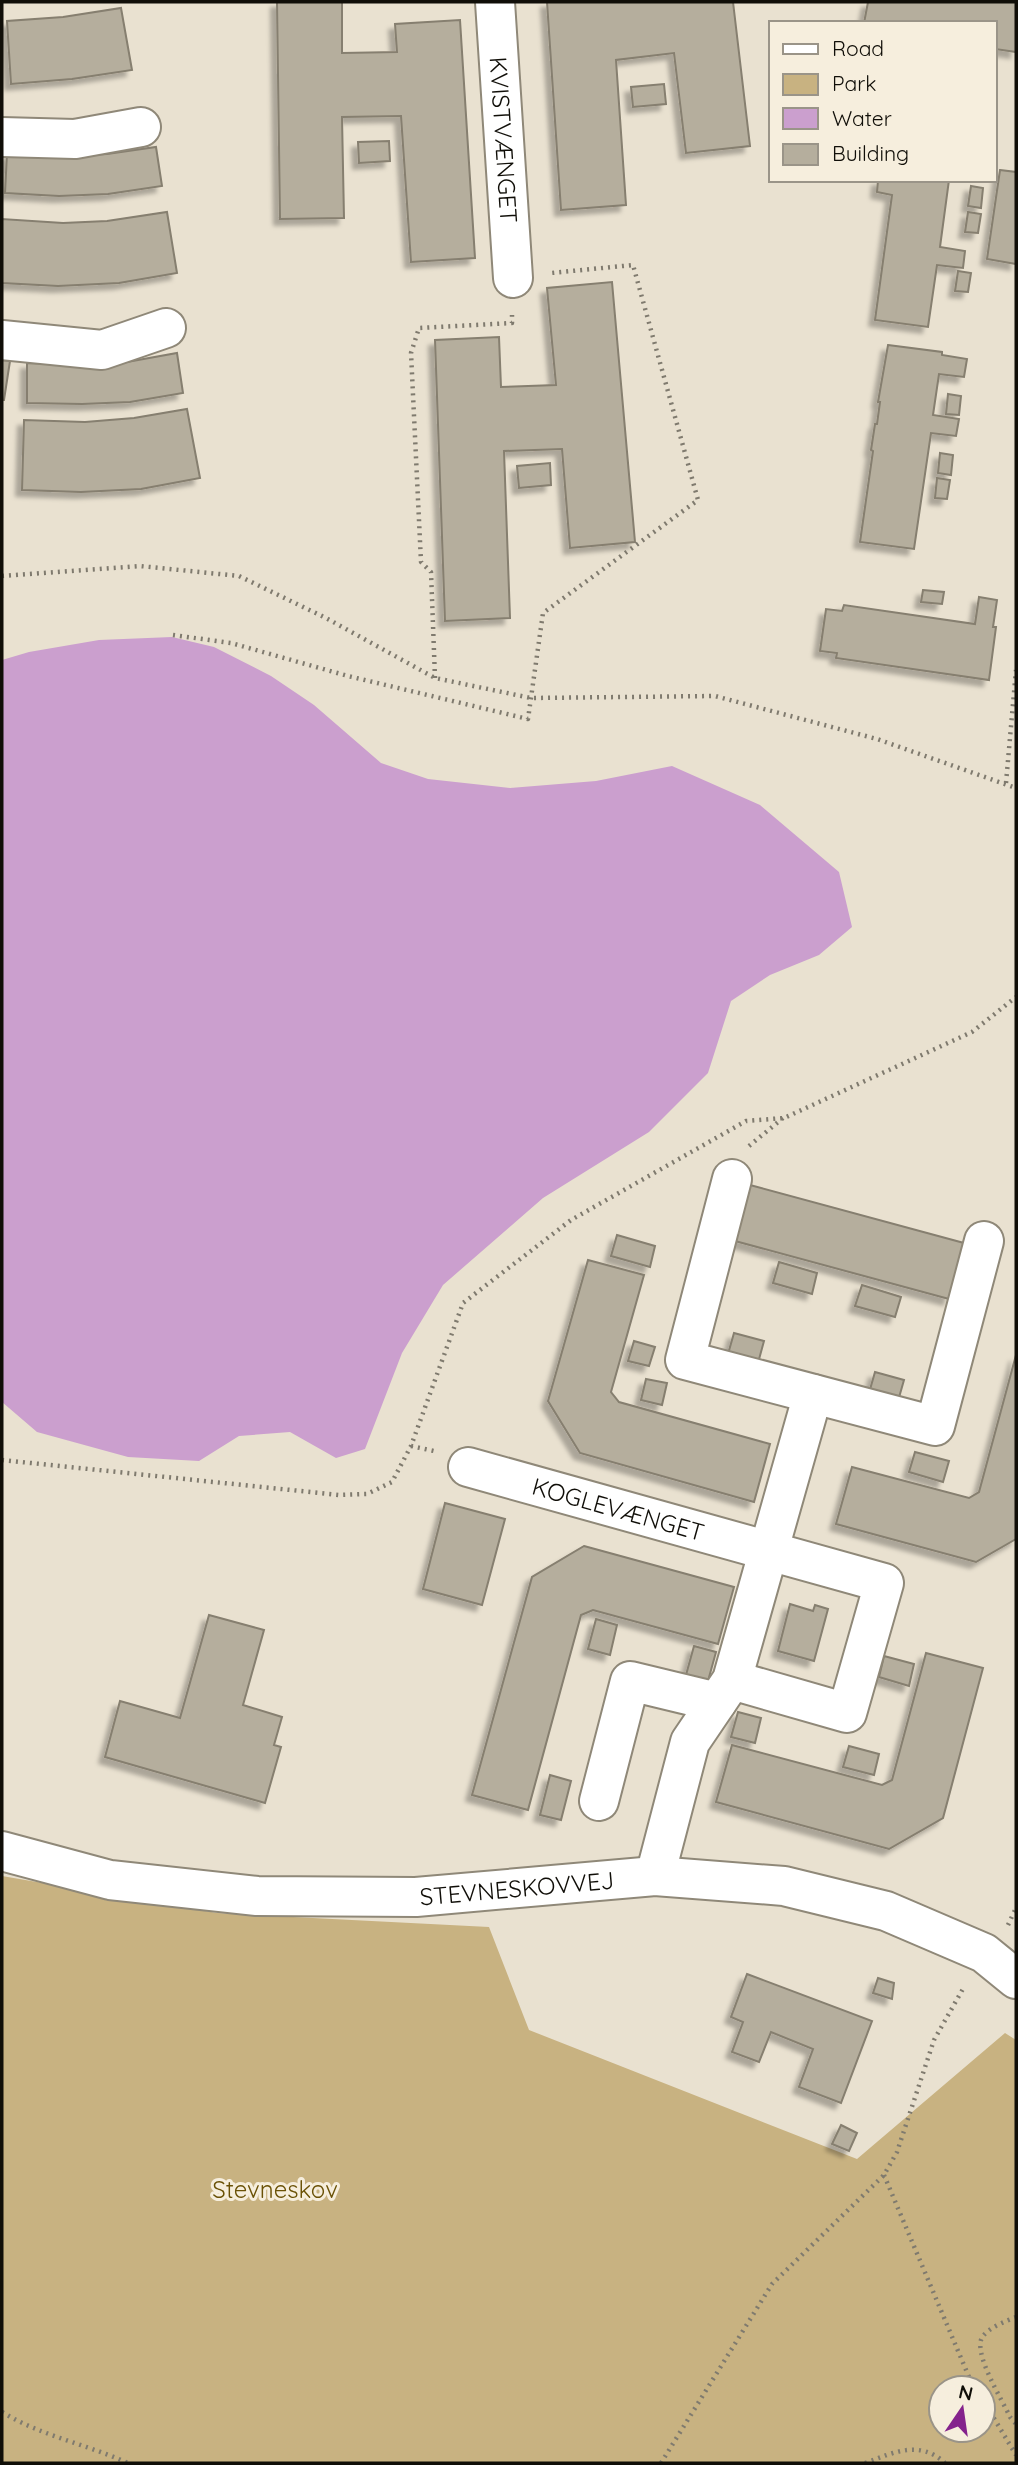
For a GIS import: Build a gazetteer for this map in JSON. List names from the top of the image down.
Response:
{
  "streets": {
    "street": ["KVISTVÆNGET", "KOGLEVÆNGET", "STEVNESKOVVEJ"]
  },
  "parks": ["Stevneskov"],
  "legend": [
    "Road",
    "Park",
    "Water",
    "Building"
  ],
  "north": "top"
}
